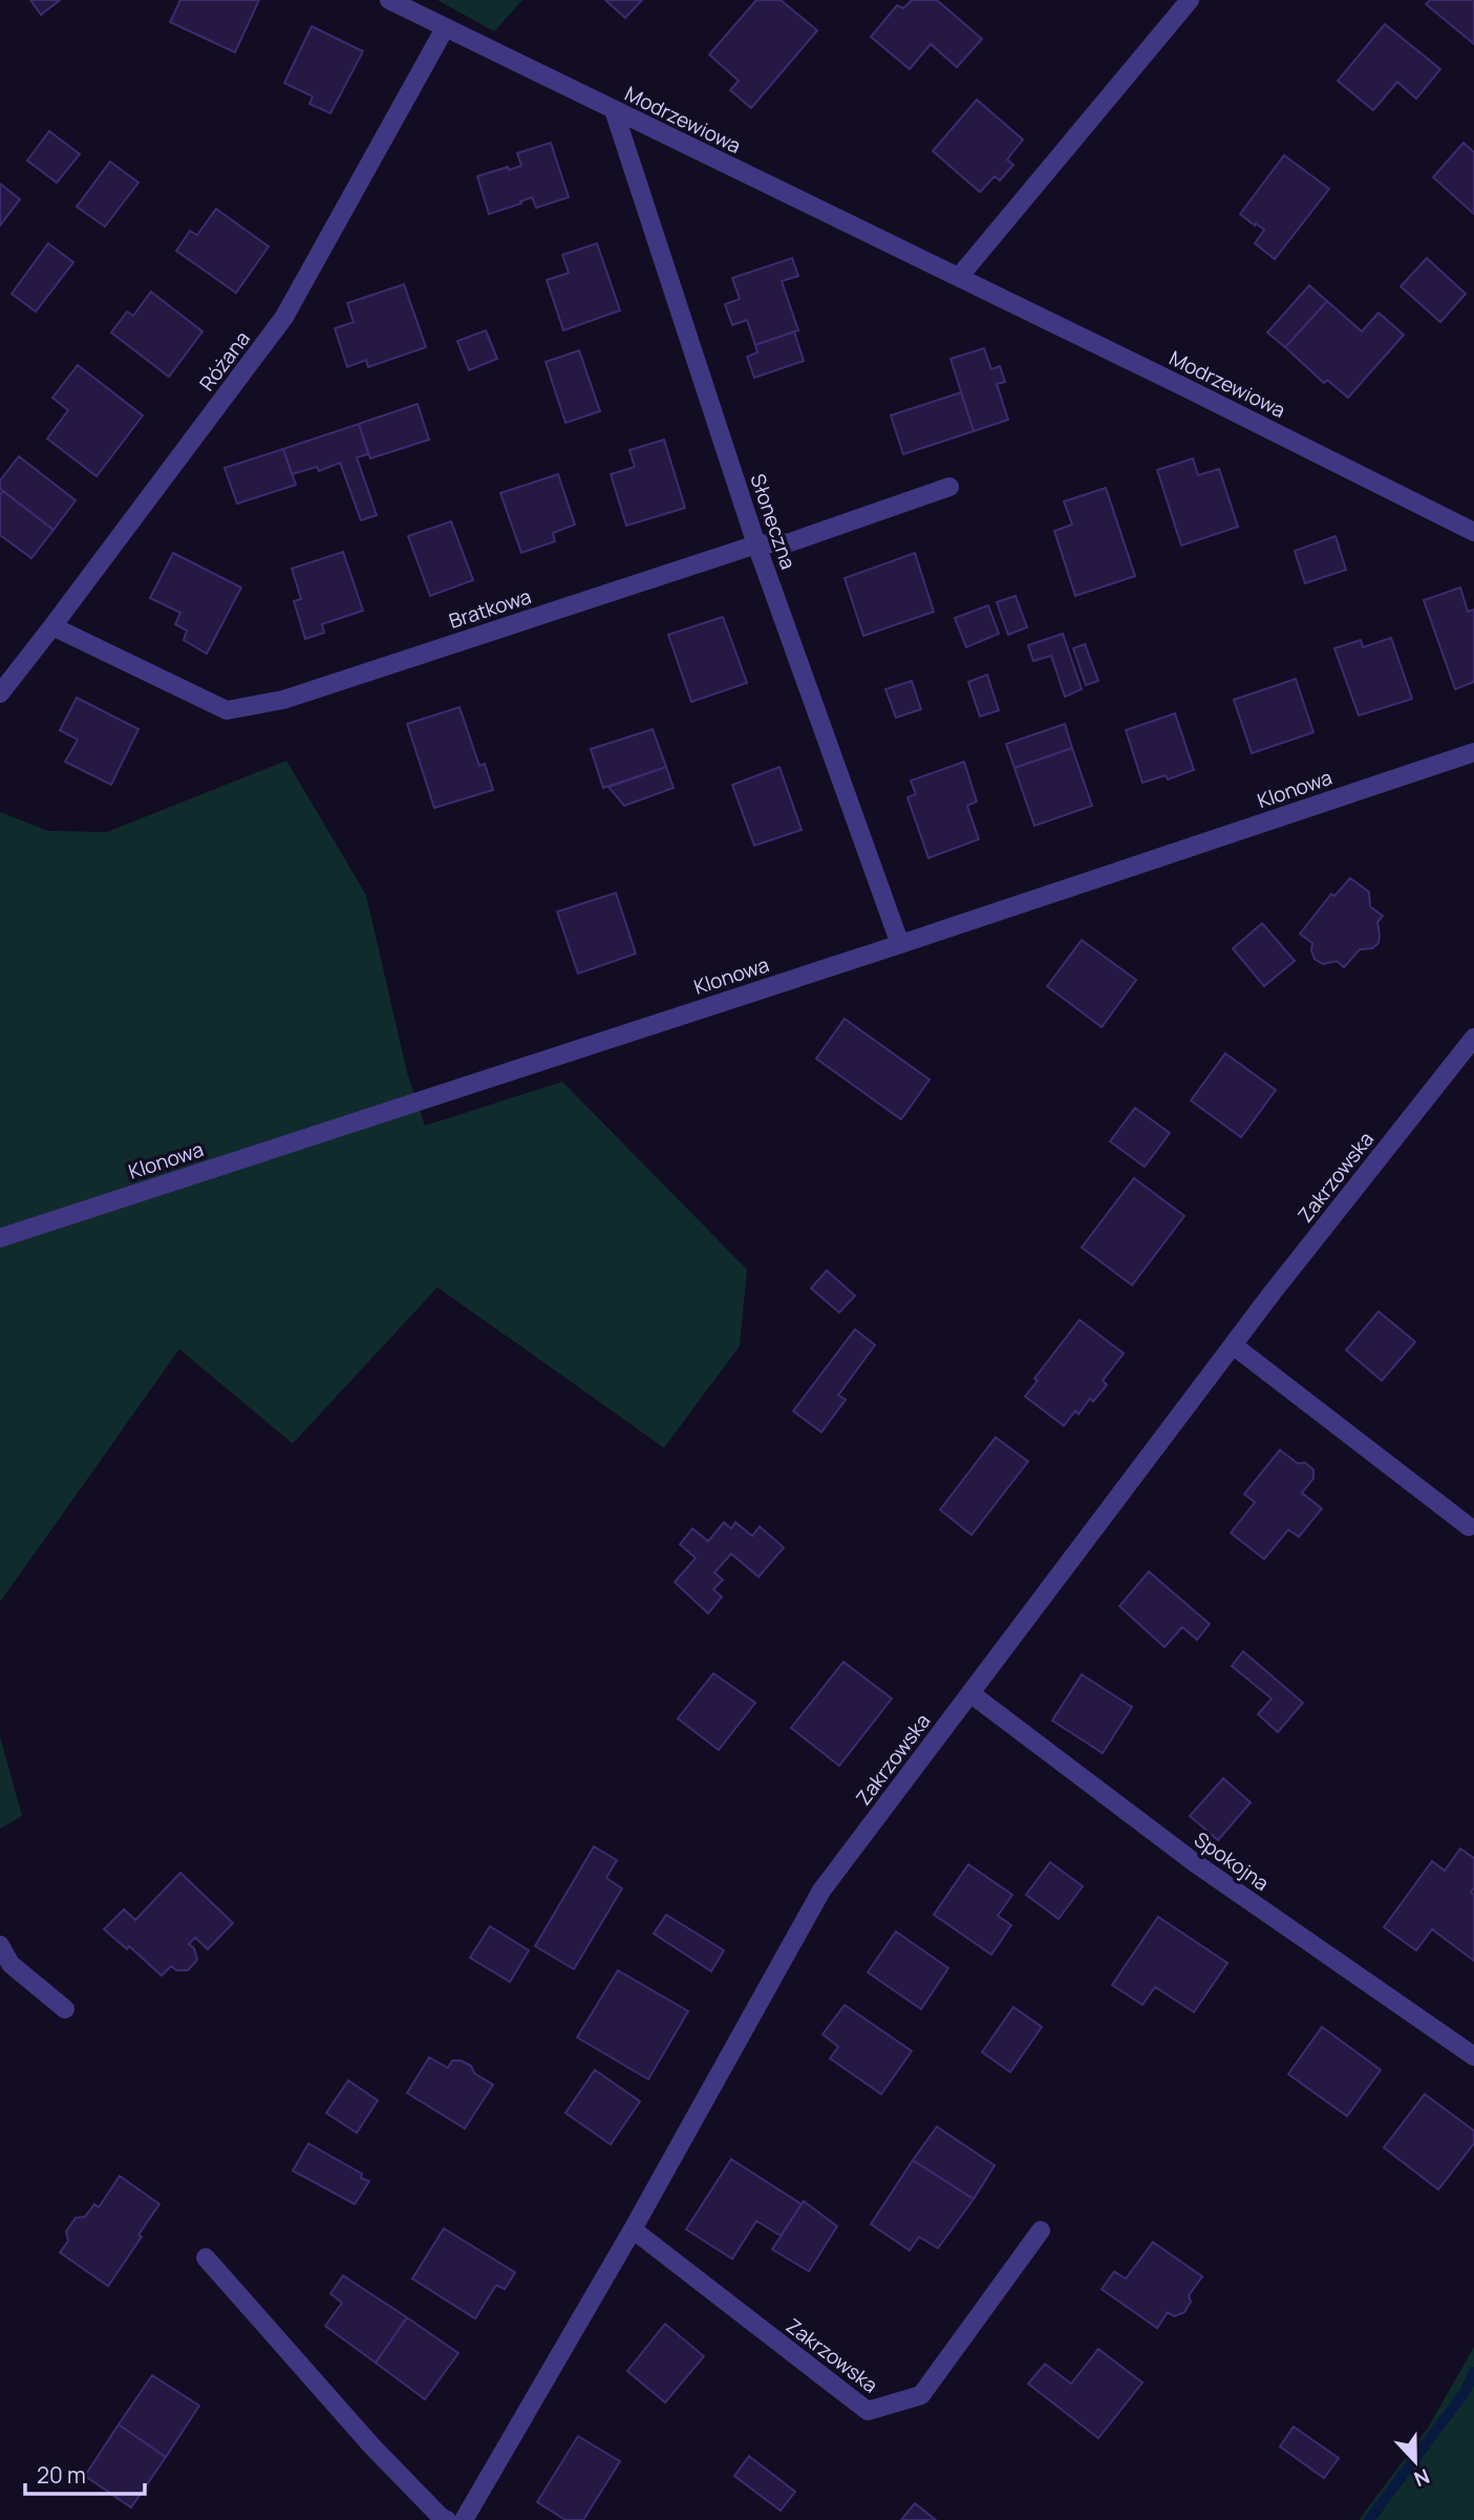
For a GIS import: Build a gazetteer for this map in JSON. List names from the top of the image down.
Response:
{
  "streets": {
    "street": [
      "Modrzewiowa",
      "Różana",
      "Słoneczna",
      "Bratkowa",
      "Klonowa",
      "Zakrzowska",
      "Spokojna"
    ]
  },
  "crossings": [
    ["Modrzewiowa", "Różana"],
    ["Modrzewiowa", "Słoneczna"],
    ["Różana", "Bratkowa"],
    ["Słoneczna", "Bratkowa"],
    ["Słoneczna", "Klonowa"],
    ["Zakrzowska", "Spokojna"]
  ],
  "scale_bar": "20 m",
  "north": "bottom"
}
